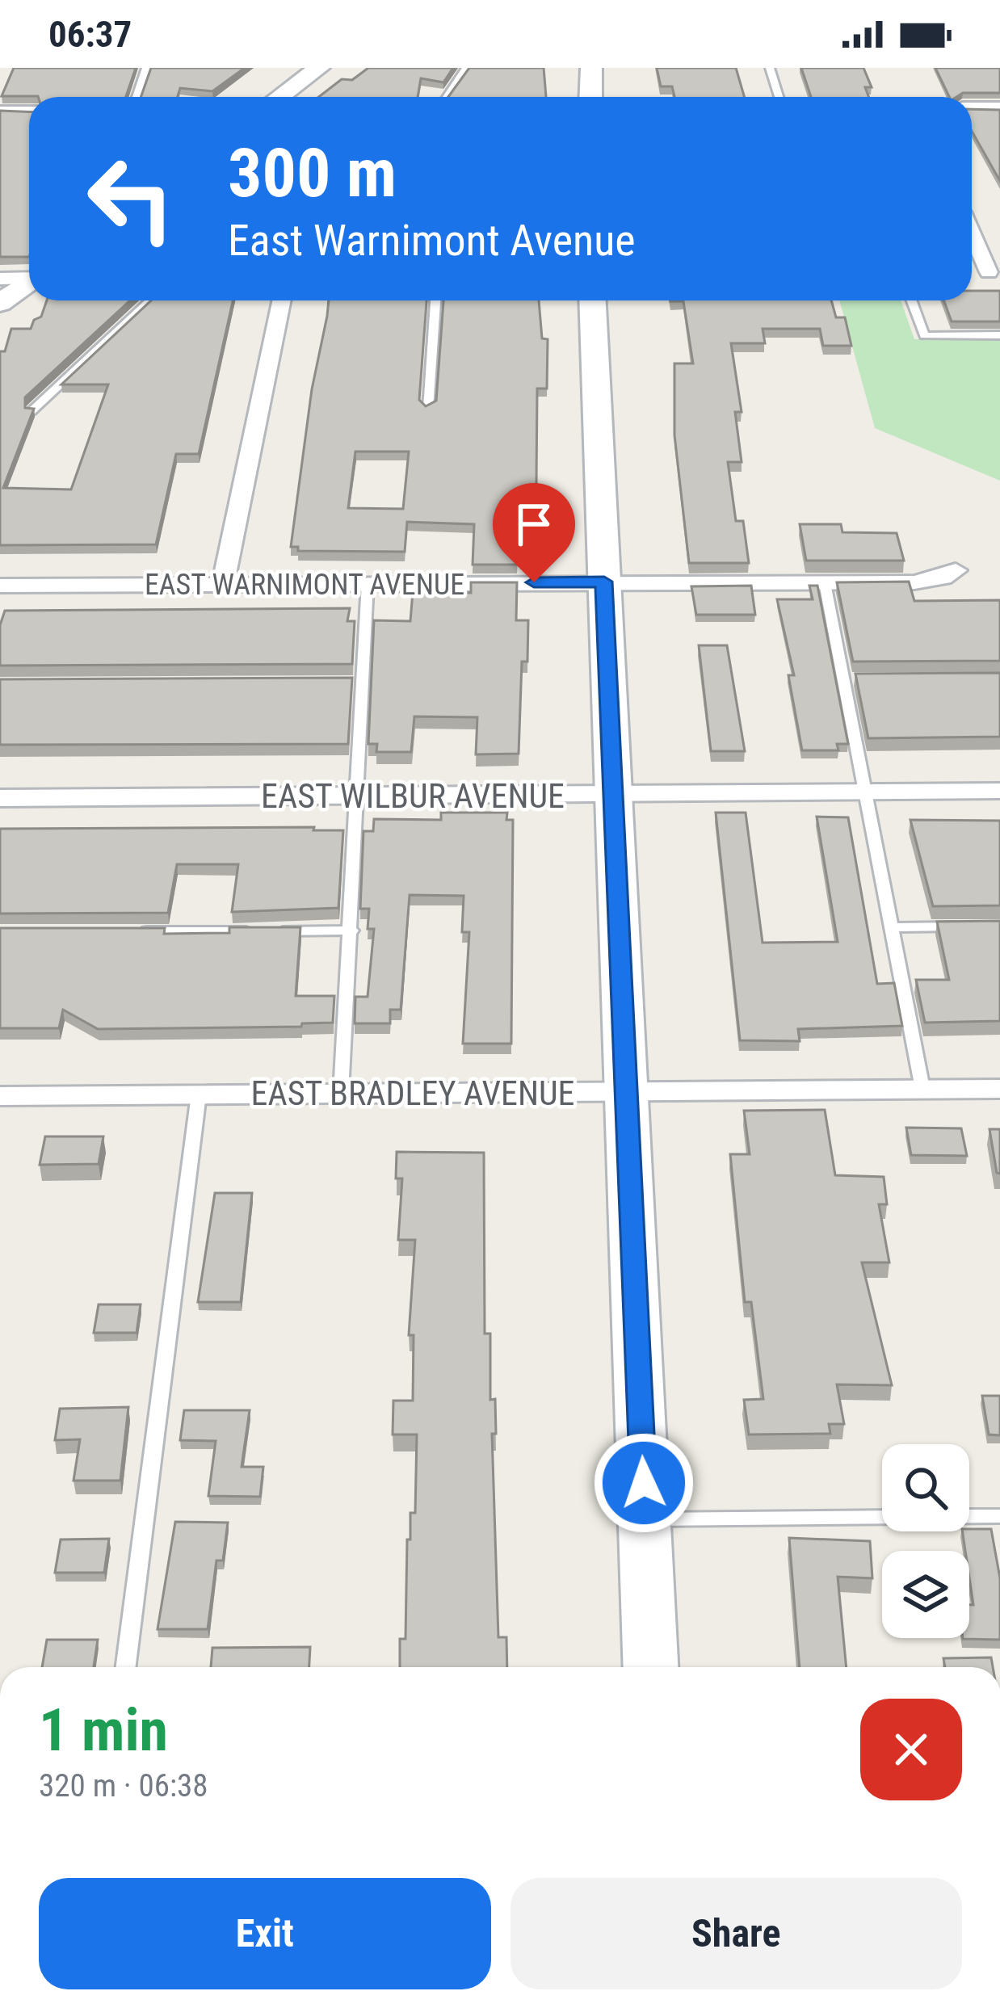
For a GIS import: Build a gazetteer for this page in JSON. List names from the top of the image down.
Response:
{
  "streets": {
    "street": ["EAST WARNIMONT AVENUE", "EAST WILBUR AVENUE", "EAST BRADLEY AVENUE"]
  },
  "page": {
    "status": "06:37",
    "turn": ["300 m", "East Warnimont Avenue"],
    "heading": ["1 min", "320 m · 06:38"],
    "buttons": ["Exit", "Share"]
  }
}
